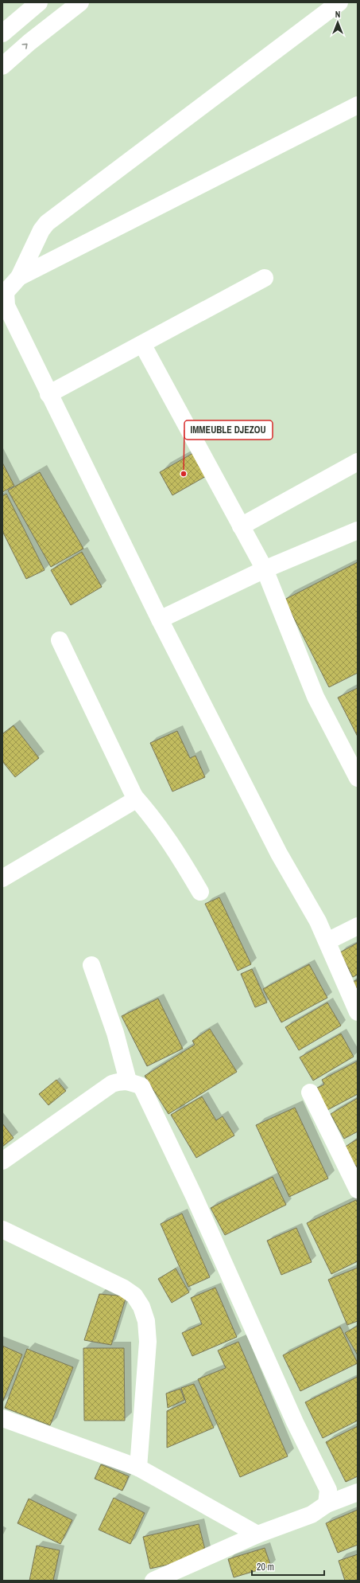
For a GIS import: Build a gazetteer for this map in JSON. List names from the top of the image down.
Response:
{
  "places": ["IMMEUBLE DJEZOU"],
  "scale_bar": "20 m",
  "north": "top"
}
